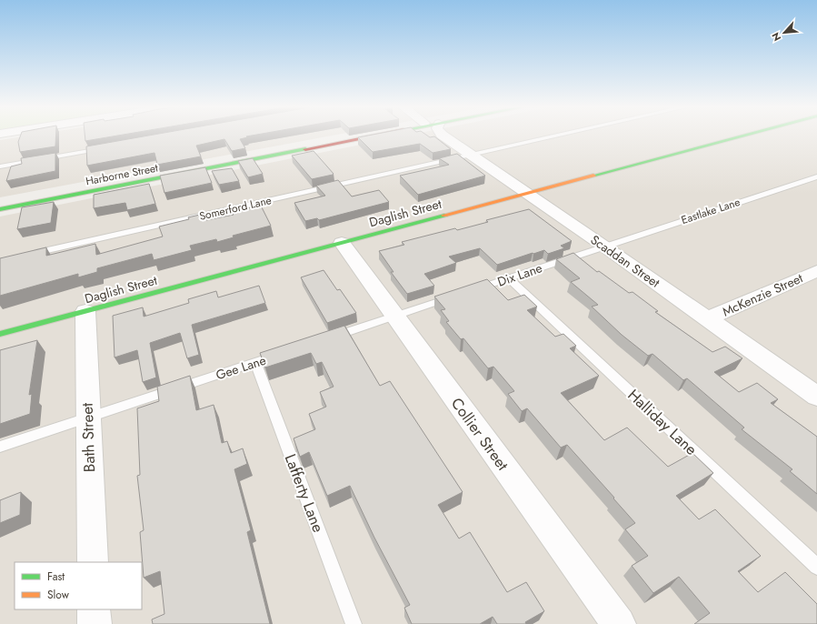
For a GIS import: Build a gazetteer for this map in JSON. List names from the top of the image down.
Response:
{
  "streets": {
    "main road": ["Harborne Street", "Daglish Street"],
    "street": [
      "Scaddan Street",
      "McKenzie Street",
      "Collier Street",
      "Bath Street"
    ],
    "lane": [
      "Somerford Lane",
      "Eastlake Lane",
      "Dix Lane",
      "Gee Lane",
      "Halliday Lane",
      "Lafferty Lane"
    ]
  },
  "crossings": [
    ["Somerford Lane", "Scaddan Street"],
    ["Eastlake Lane", "Scaddan Street"],
    ["Eastlake Lane", "Dix Lane"],
    ["Daglish Street", "Scaddan Street"],
    ["Daglish Street", "Collier Street"],
    ["Daglish Street", "Bath Street"],
    ["Scaddan Street", "Dix Lane"],
    ["Scaddan Street", "McKenzie Street"],
    ["Dix Lane", "Halliday Lane"],
    ["Gee Lane", "Bath Street"],
    ["Gee Lane", "Lafferty Lane"]
  ],
  "legend": ["Fast", "Slow"],
  "north": "bottom left"
}
